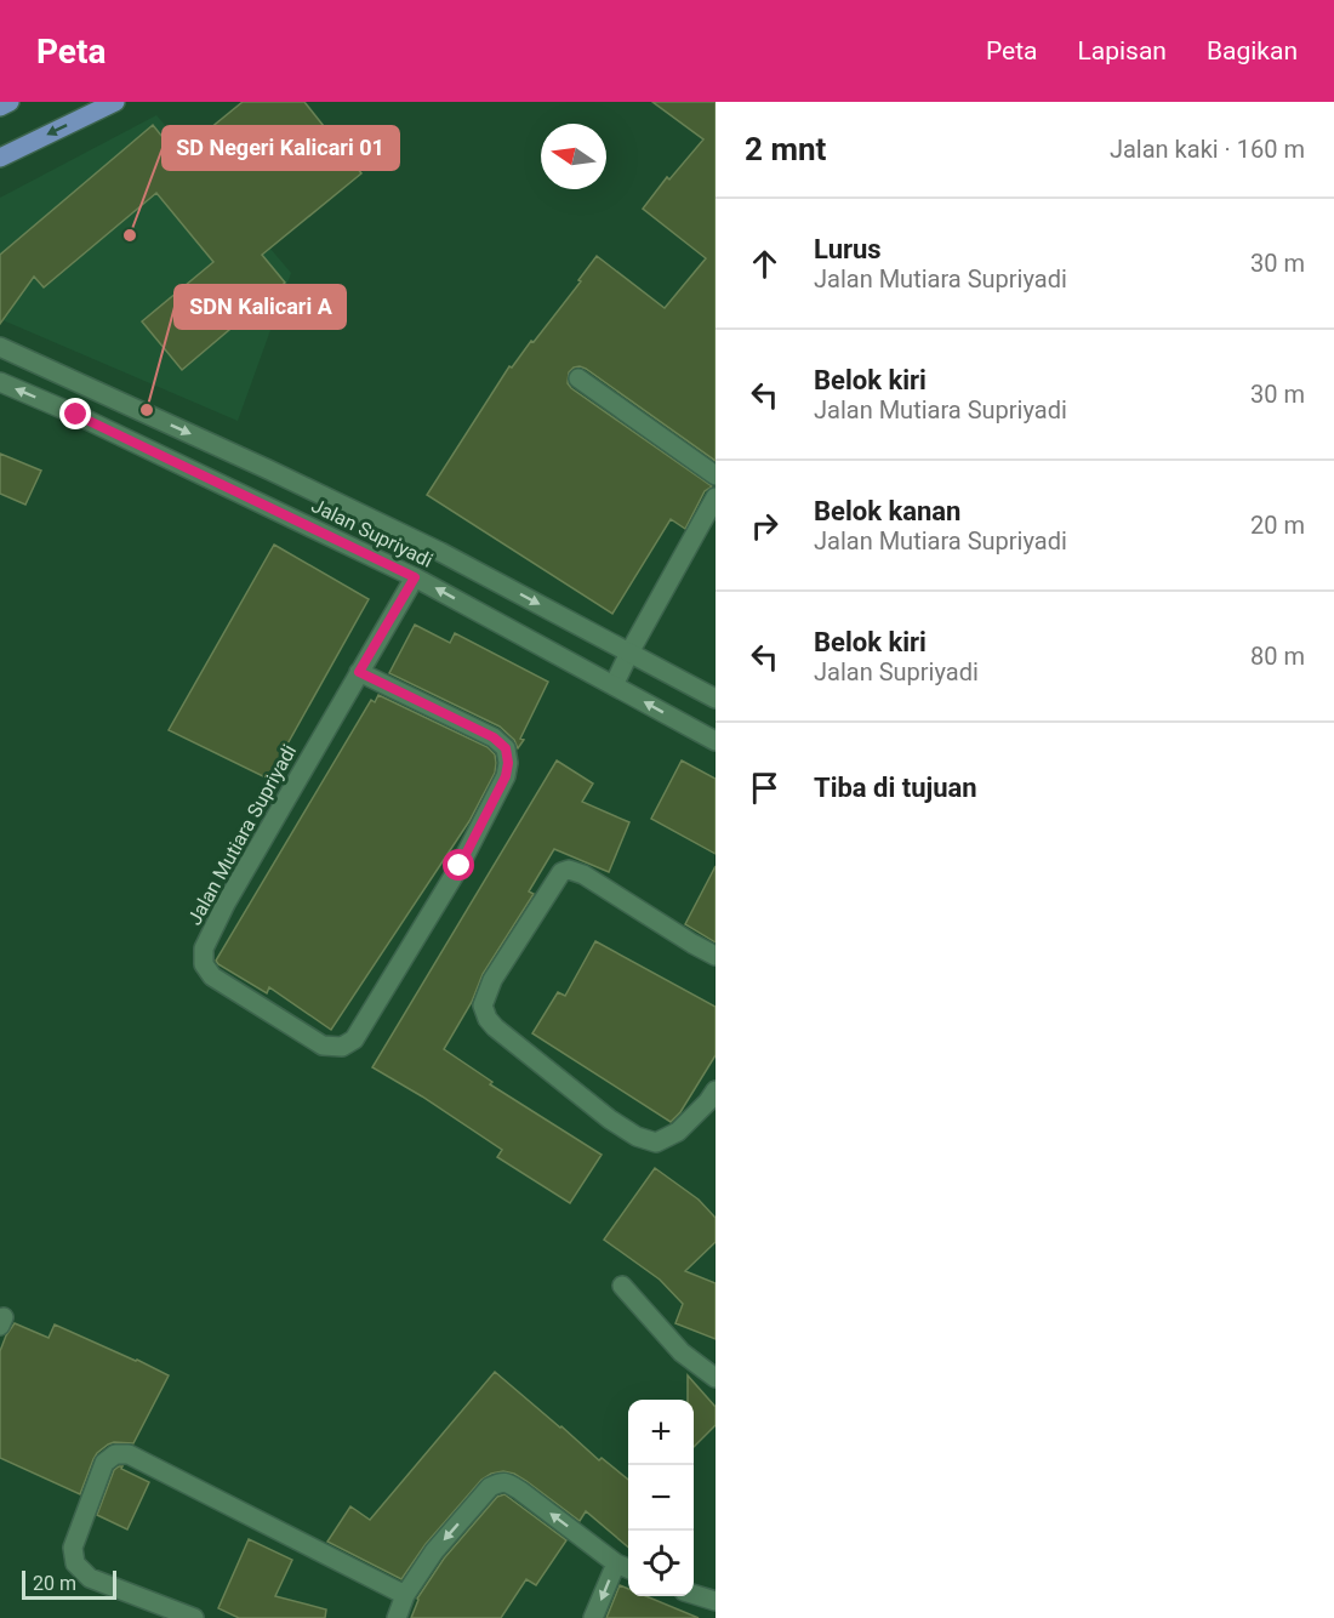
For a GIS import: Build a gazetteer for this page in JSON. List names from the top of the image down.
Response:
{
  "streets": {
    "street": ["Jalan Supriyadi", "Jalan Mutiara Supriyadi"]
  },
  "crossings": [
    ["Jalan Supriyadi", "Jalan Mutiara Supriyadi"]
  ],
  "places": ["SD Negeri Kalicari 01", "SDN Kalicari A"],
  "scale_bar": "20 m",
  "north": "left",
  "page": {
    "header": "Peta",
    "nav": ["Peta", "Lapisan", "Bagikan"],
    "heading": ["2 mnt", "Jalan kaki · 160 m"],
    "list": [
      ["Lurus", "Jalan Mutiara Supriyadi", "30 m"],
      ["Belok kiri", "Jalan Mutiara Supriyadi", "30 m"],
      ["Belok kanan", "Jalan Mutiara Supriyadi", "20 m"],
      ["Belok kiri", "Jalan Supriyadi", "80 m"],
      "Tiba di tujuan"
    ],
    "map_buttons": ["+", "−"],
    "scale": "20 m"
  }
}
